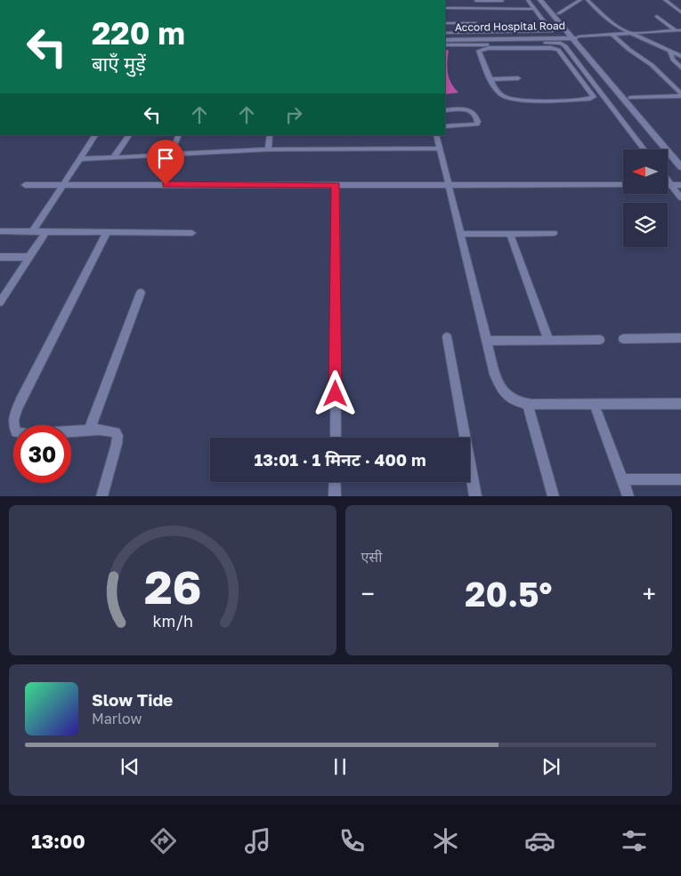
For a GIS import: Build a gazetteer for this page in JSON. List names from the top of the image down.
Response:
{
  "north": "left",
  "page": {
    "turn": ["220 m", "बाएँ मुड़ें"],
    "limit": "30",
    "trip": "13:01 · 1 मिनट · 400 m",
    "tile": "एसी",
    "heat": ["−", "20.5°", "+"],
    "song": ["Slow Tide", "Marlow"],
    "tabs": "13:00",
    "gauge": ["26", "km/h"]
  }
}
